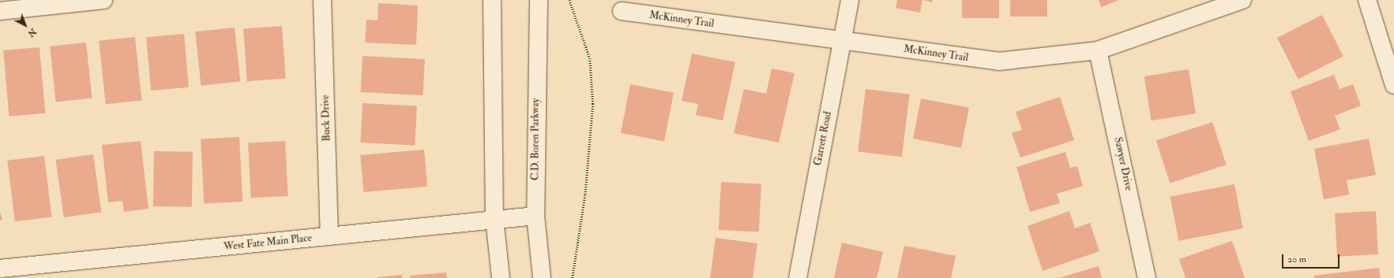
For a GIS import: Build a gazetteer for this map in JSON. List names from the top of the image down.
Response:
{
  "streets": {
    "street": [
      "McKinney Trail",
      "Buck Drive",
      "Garrett Road",
      "C.D. Boren Parkway",
      "Sawyer Drive",
      "West Fate Main Place"
    ]
  },
  "crossings": [
    ["McKinney Trail", "Garrett Road"],
    ["McKinney Trail", "Sawyer Drive"],
    ["Buck Drive", "West Fate Main Place"],
    ["C.D. Boren Parkway", "West Fate Main Place"]
  ],
  "scale_bar": "20 m",
  "north": "bottom right"
}
